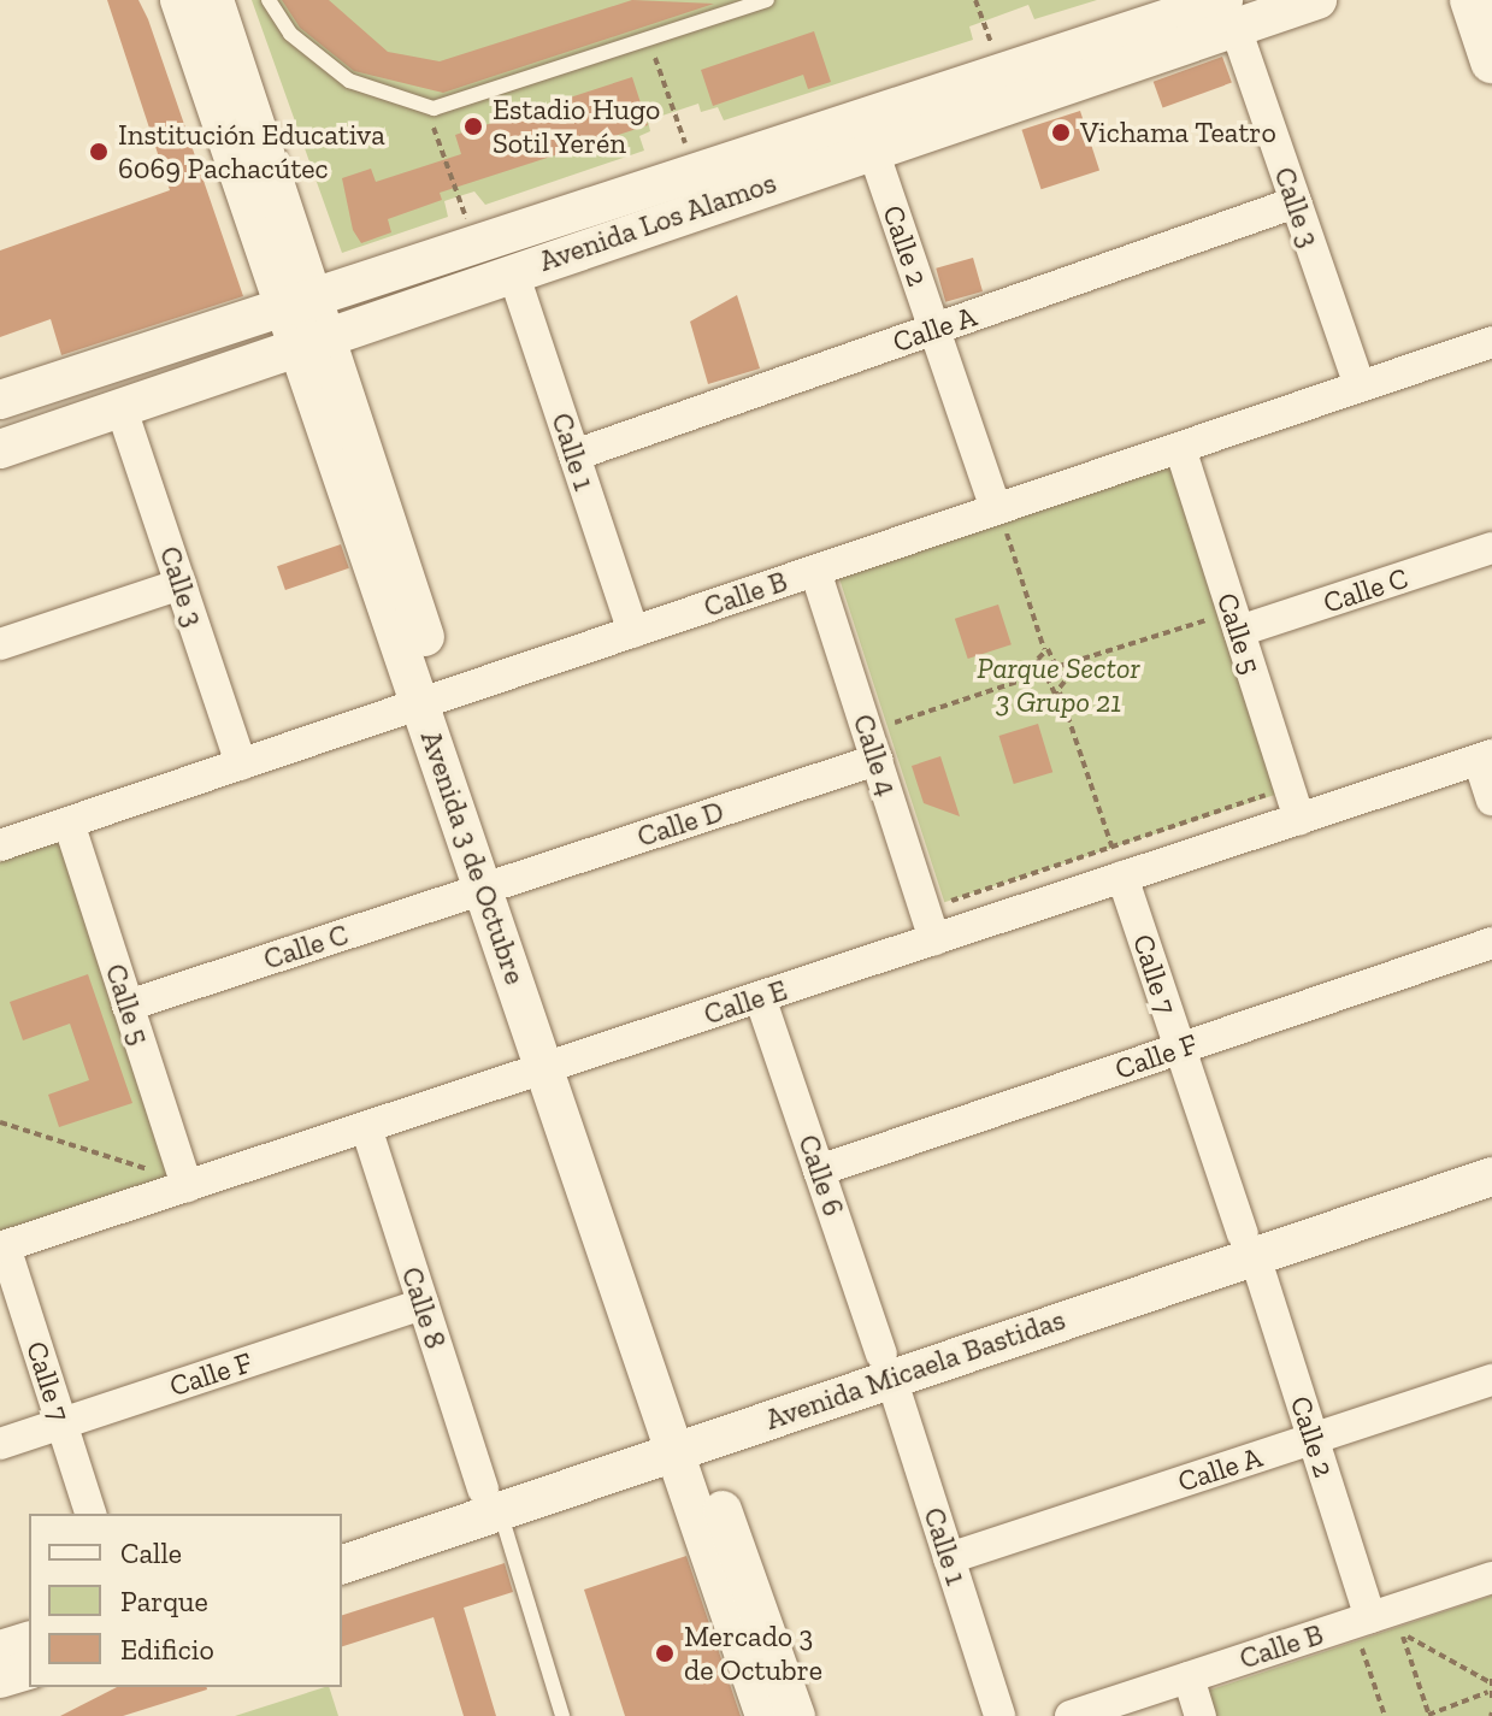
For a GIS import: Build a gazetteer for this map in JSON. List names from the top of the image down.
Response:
{
  "streets": {
    "street": [
      "Calle 3",
      "Avenida Los Alamos",
      "Calle 2",
      "Calle A",
      "Calle 1",
      "Calle C",
      "Calle B",
      "Calle 5",
      "Calle 4",
      "Calle D",
      "Avenida 3 de Octubre",
      "Calle 7",
      "Calle E",
      "Calle F",
      "Calle 6",
      "Calle 8",
      "Avenida Micaela Bastidas"
    ]
  },
  "crossings": [
    ["Calle 3", "Avenida Los Alamos"],
    ["Calle 3", "Calle A"],
    ["Calle 3", "Calle B"],
    ["Avenida Los Alamos", "Calle 2"],
    ["Avenida Los Alamos", "Calle 1"],
    ["Avenida Los Alamos", "Avenida 3 de Octubre"],
    ["Calle 2", "Calle A"],
    ["Calle 2", "Calle B"],
    ["Calle 2", "Calle 7"],
    ["Calle 2", "Avenida Micaela Bastidas"],
    ["Calle A", "Calle 1"],
    ["Calle 1", "Calle B"],
    ["Calle 1", "Calle 6"],
    ["Calle 1", "Avenida Micaela Bastidas"],
    ["Calle C", "Calle 5"],
    ["Calle C", "Calle D"],
    ["Calle C", "Avenida 3 de Octubre"],
    ["Calle B", "Calle 5"],
    ["Calle B", "Calle 4"],
    ["Calle B", "Avenida 3 de Octubre"],
    ["Calle 5", "Calle E"],
    ["Calle 4", "Calle D"],
    ["Calle 4", "Calle E"],
    ["Calle D", "Avenida 3 de Octubre"],
    ["Avenida 3 de Octubre", "Calle E"],
    ["Avenida 3 de Octubre", "Avenida Micaela Bastidas"],
    ["Calle 7", "Calle E"],
    ["Calle 7", "Calle F"],
    ["Calle 7", "Avenida Micaela Bastidas"],
    ["Calle E", "Calle 6"],
    ["Calle E", "Calle 8"],
    ["Calle F", "Calle 6"],
    ["Calle F", "Calle 8"],
    ["Calle 6", "Avenida Micaela Bastidas"],
    ["Calle 8", "Avenida Micaela Bastidas"]
  ],
  "parks": ["Parque Sector 3 Grupo 21"],
  "places": [
    "Estadio Hugo Sotil Yerén",
    "Vichama Teatro",
    "Institución Educativa 6069 Pachacútec",
    "Mercado 3 de Octubre"
  ],
  "legend": ["Calle", "Parque", "Edificio"]
}
